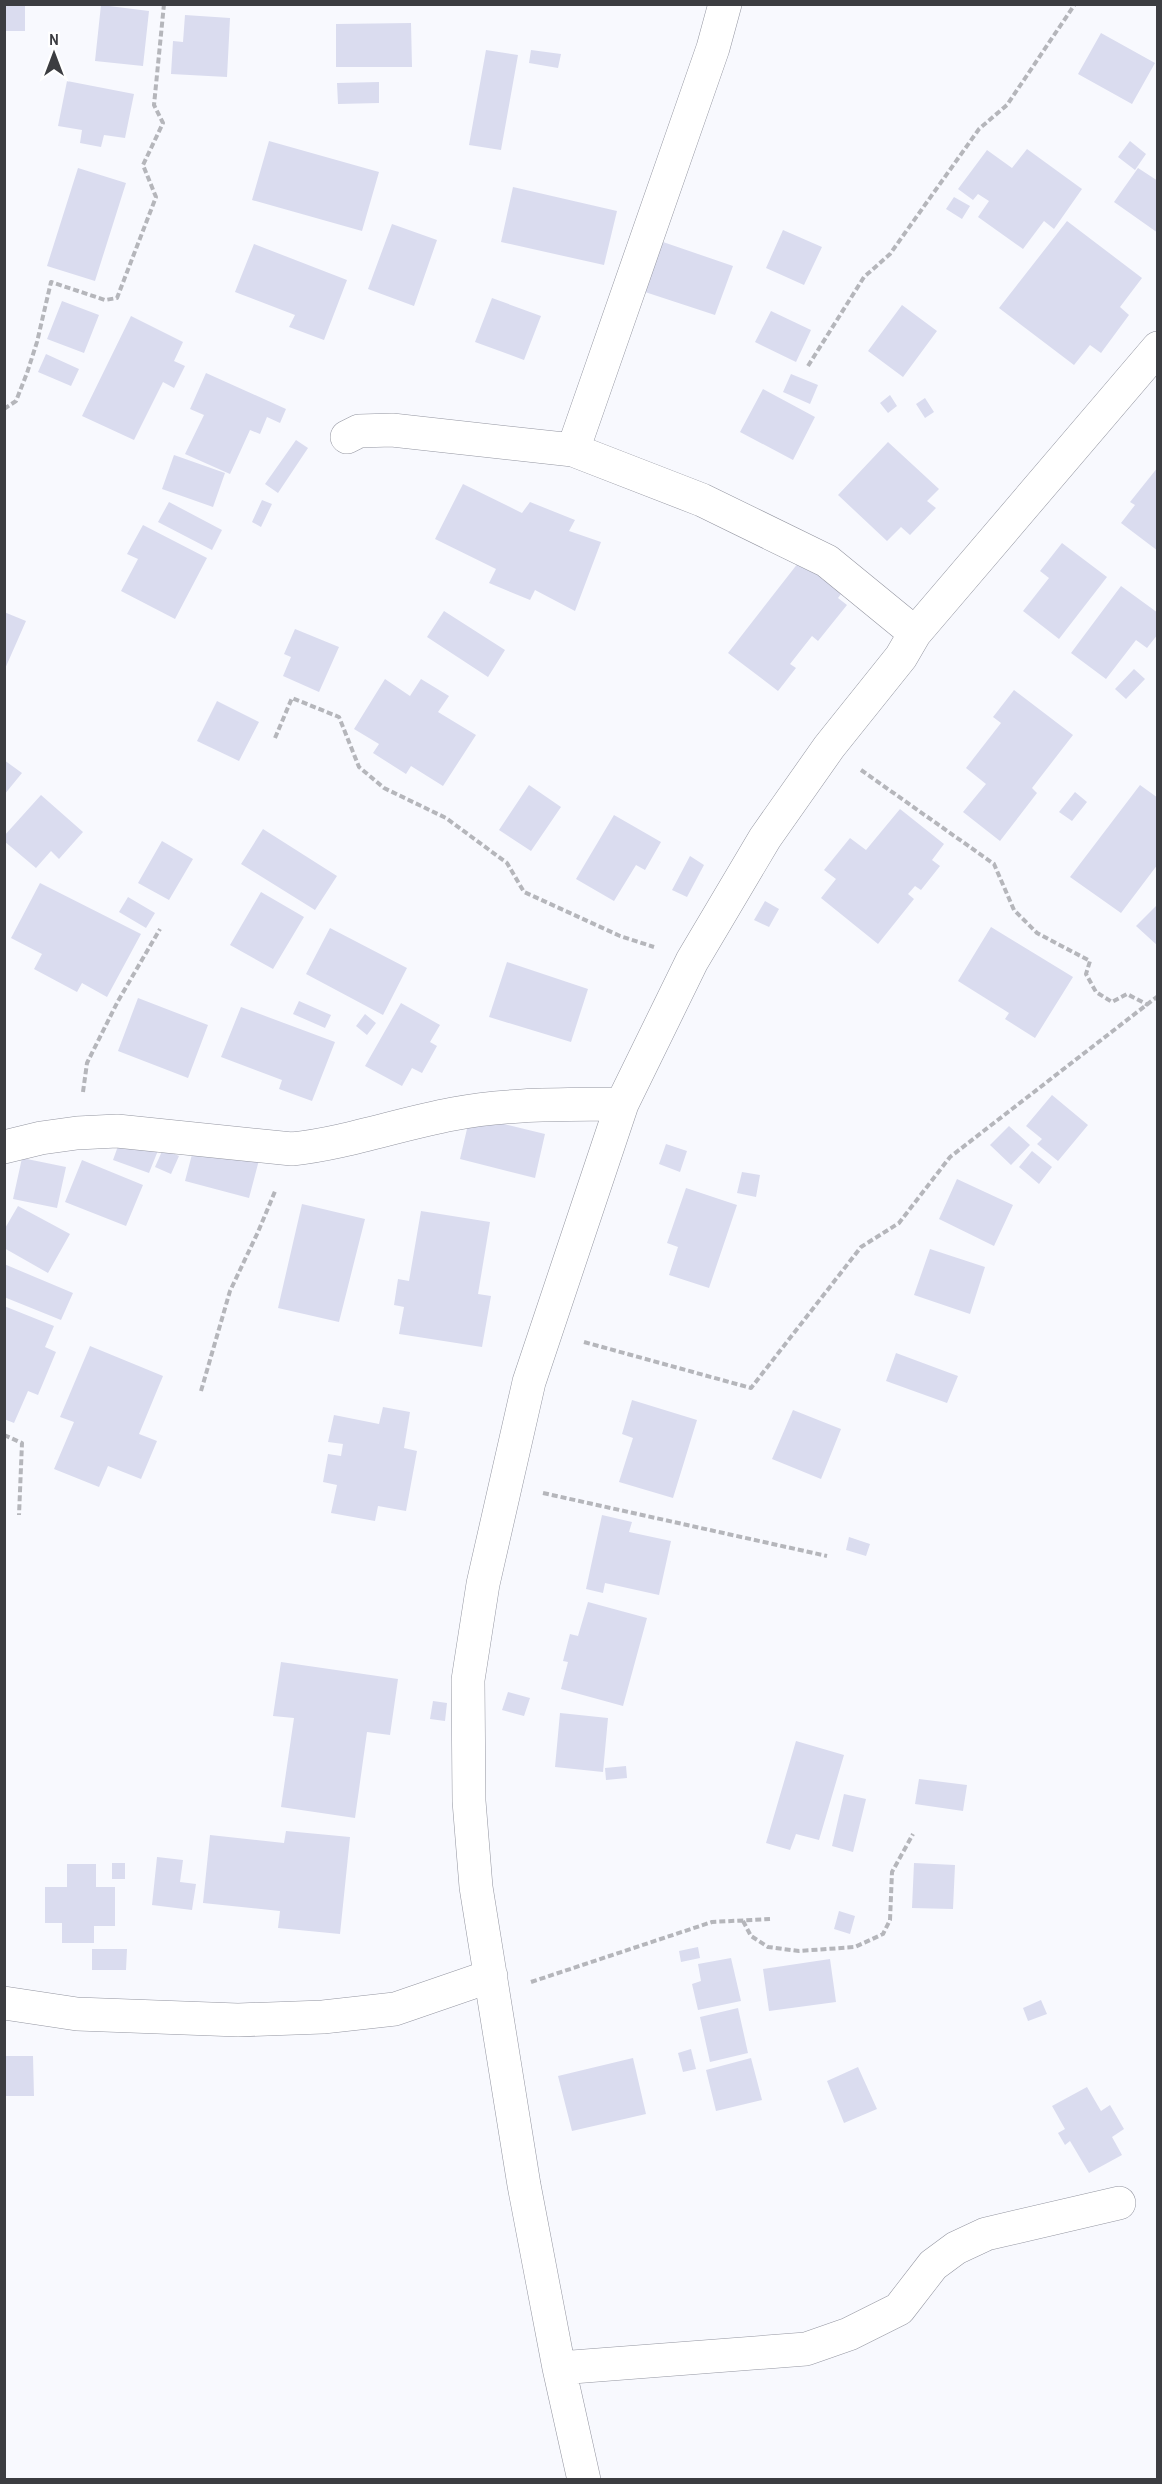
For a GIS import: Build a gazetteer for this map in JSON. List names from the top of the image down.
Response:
{
  "north": "top"
}
